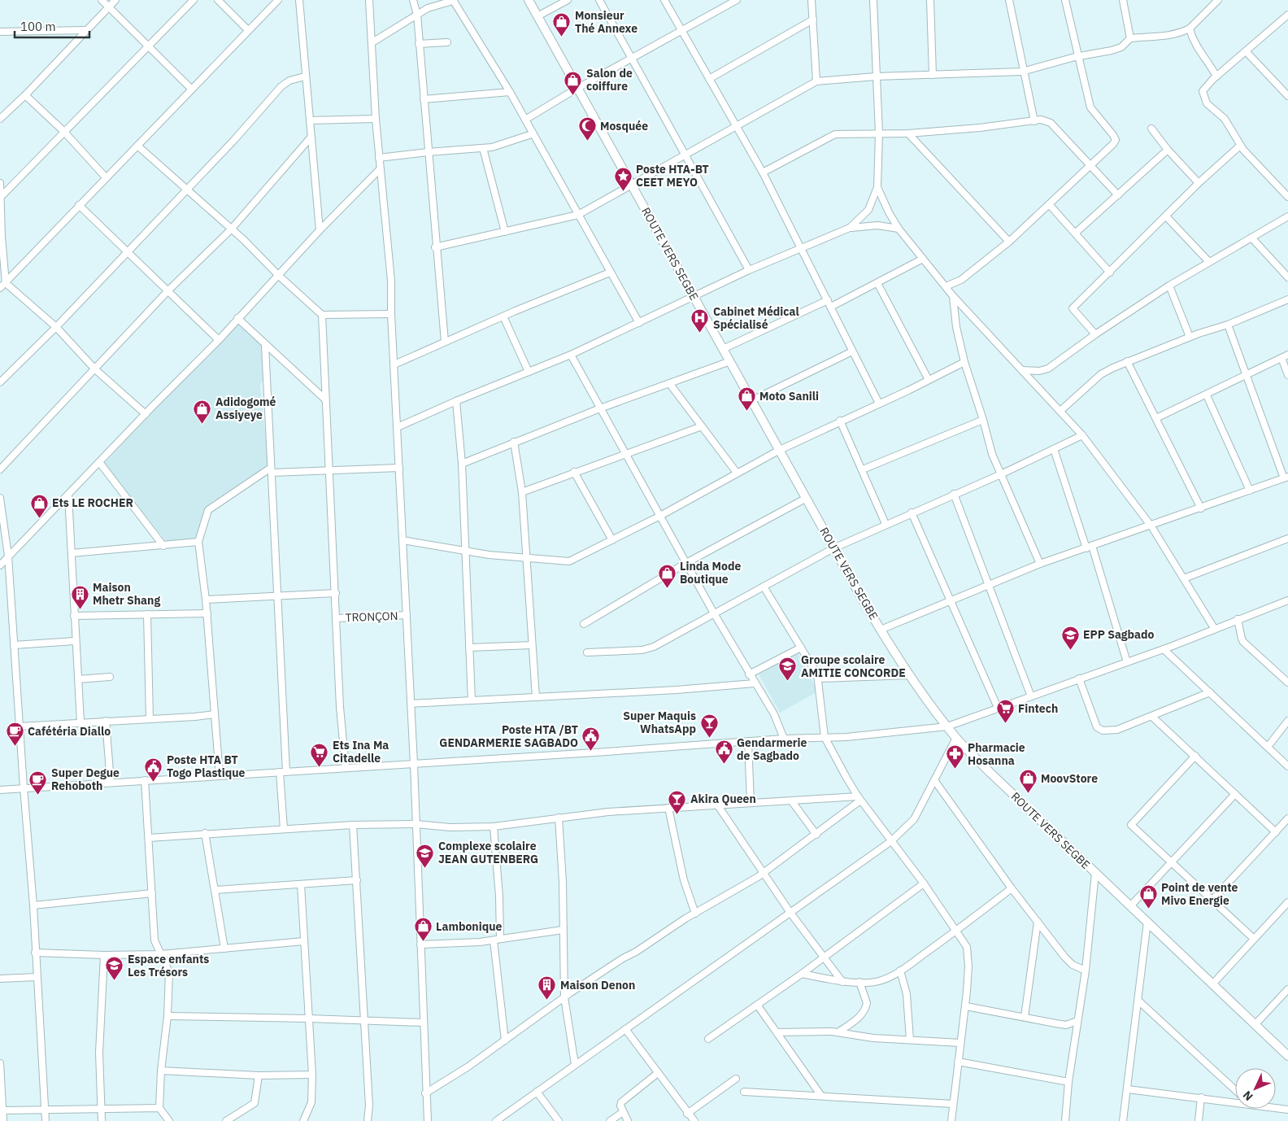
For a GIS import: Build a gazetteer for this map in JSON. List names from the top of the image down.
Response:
{
  "streets": {
    "main road": ["ROUTE VERS SEGBE"],
    "street": ["TRONÇON"]
  },
  "places": {
    "shop": [
      "Monsieur Thé Annexe",
      "Salon de coiffure",
      "Moto Sanili",
      "Adidogomé Assiyeye",
      "Ets LE ROCHER",
      "Linda Mode Boutique",
      "MoovStore",
      "Point de vente Mivo Energie",
      "Lambonique"
    ],
    "mosque": ["Mosquée"],
    "place": ["Poste HTA-BT CEET MEYO"],
    "hospital": ["Cabinet Médical Spécialisé"],
    "building": ["Maison Mhetr Shang", "Maison Denon"],
    "school or university": [
      "EPP Sagbado",
      "Groupe scolaire AMITIE CONCORDE",
      "Complexe scolaire JEAN GUTENBERG",
      "Espace enfants Les Trésors"
    ],
    "supermarket": ["Fintech", "Ets Ina Ma Citadelle"],
    "bar": ["Super Maquis WhatsApp", "Akira Queen"],
    "cafe": ["Cafétéria Diallo", "Super Degue Rehoboth"],
    "public building": ["Poste HTA /BT GENDARMERIE SAGBADO", "Gendarmerie de Sagbado", "Poste HTA BT Togo Plastique"],
    "pharmacy": ["Pharmacie Hosanna"]
  },
  "scale_bar": "100 m",
  "north": "bottom left"
}
